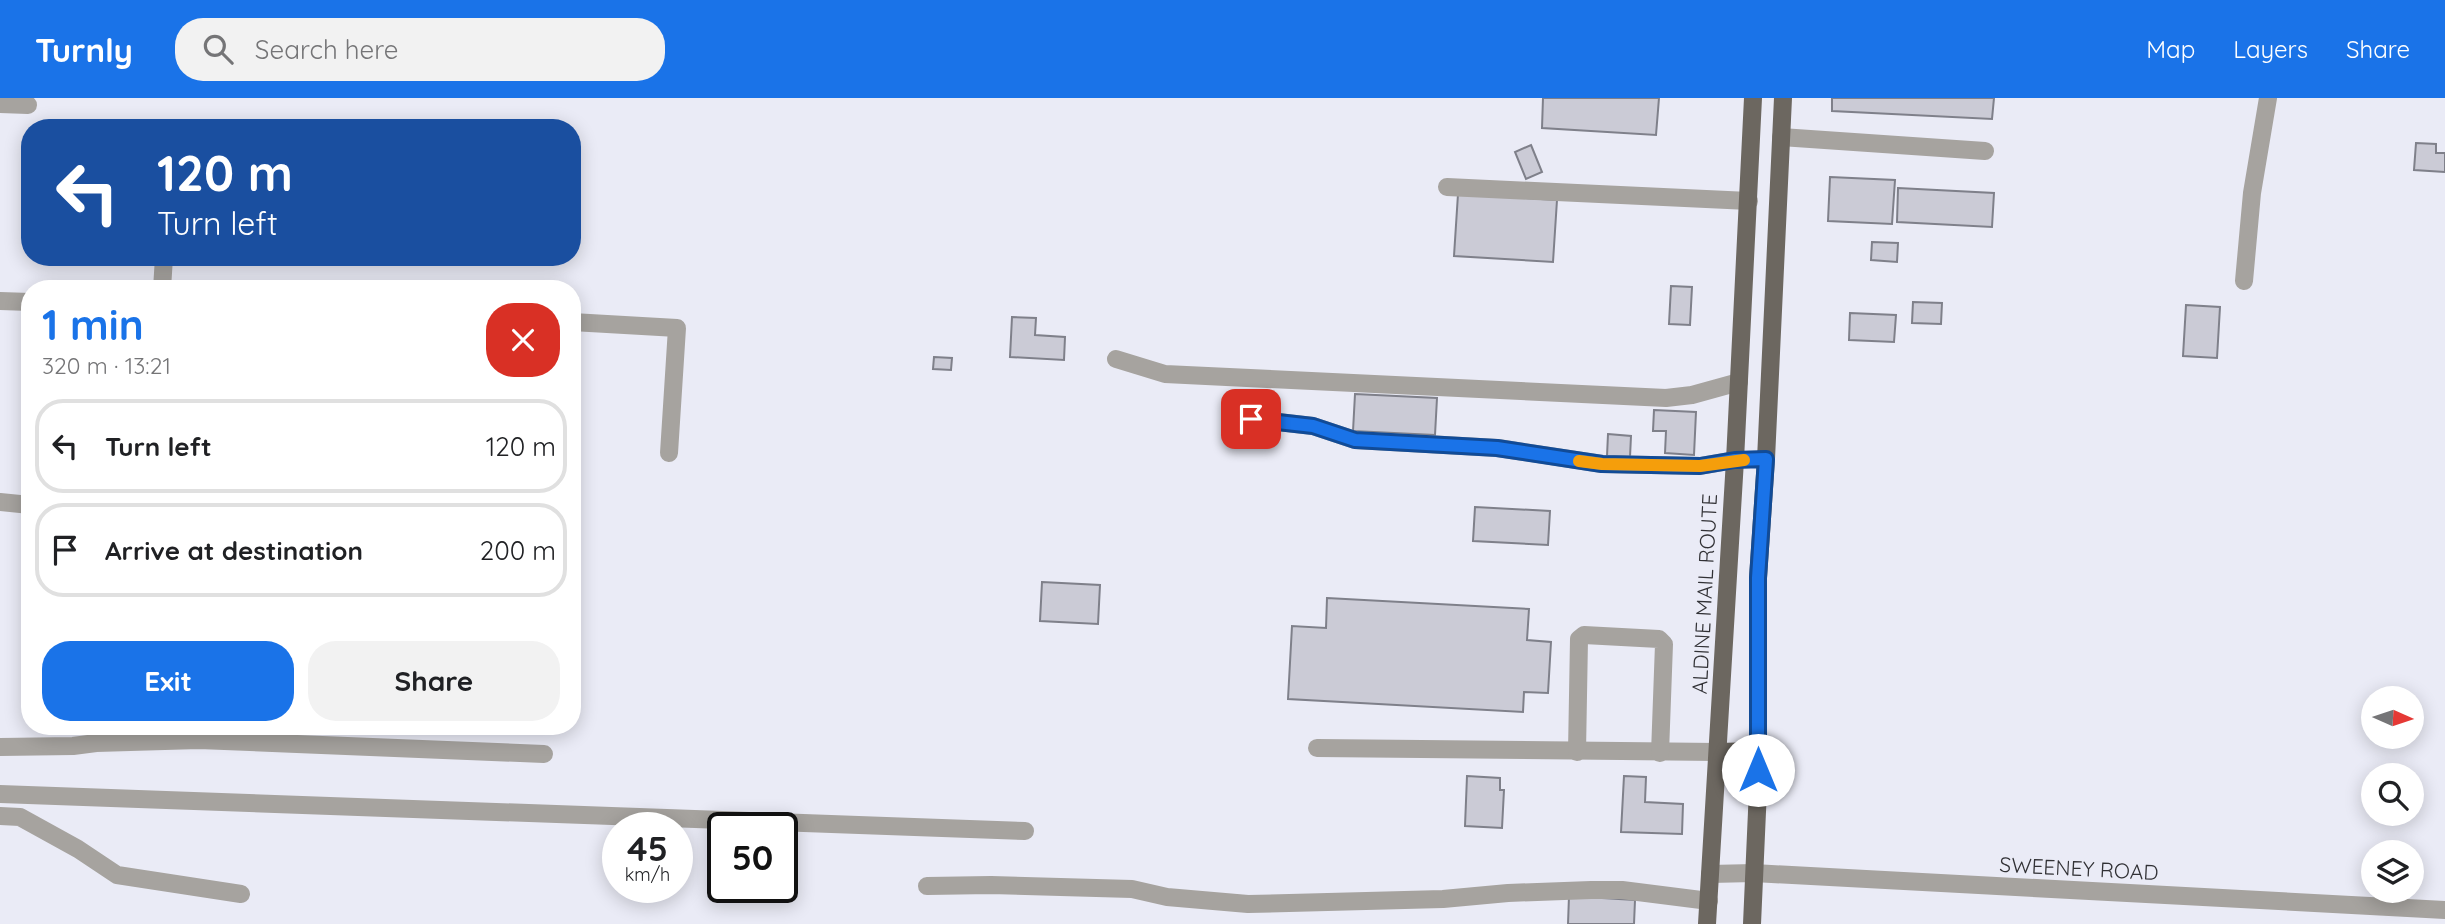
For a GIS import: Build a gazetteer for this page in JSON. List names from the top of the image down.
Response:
{
  "streets": {
    "main road": ["ALDINE MAIL ROUTE"],
    "street": ["SWEENEY ROAD"]
  },
  "crossings": [
    ["ALDINE MAIL ROUTE", "SWEENEY ROAD"]
  ],
  "north": "right",
  "page": {
    "header": "Turnly",
    "search": "Search here",
    "nav": ["Map", "Layers", "Share"],
    "turn": ["120 m", "Turn left"],
    "heading": ["1 min", "320 m · 13:21"],
    "list": [
      {
        "name": "Turn left",
        "value": "120 m"
      },
      {
        "name": "Arrive at destination",
        "value": "200 m"
      }
    ],
    "buttons": ["Exit", "Share"],
    "speed": "45 km/h",
    "limit": "50"
  }
}
